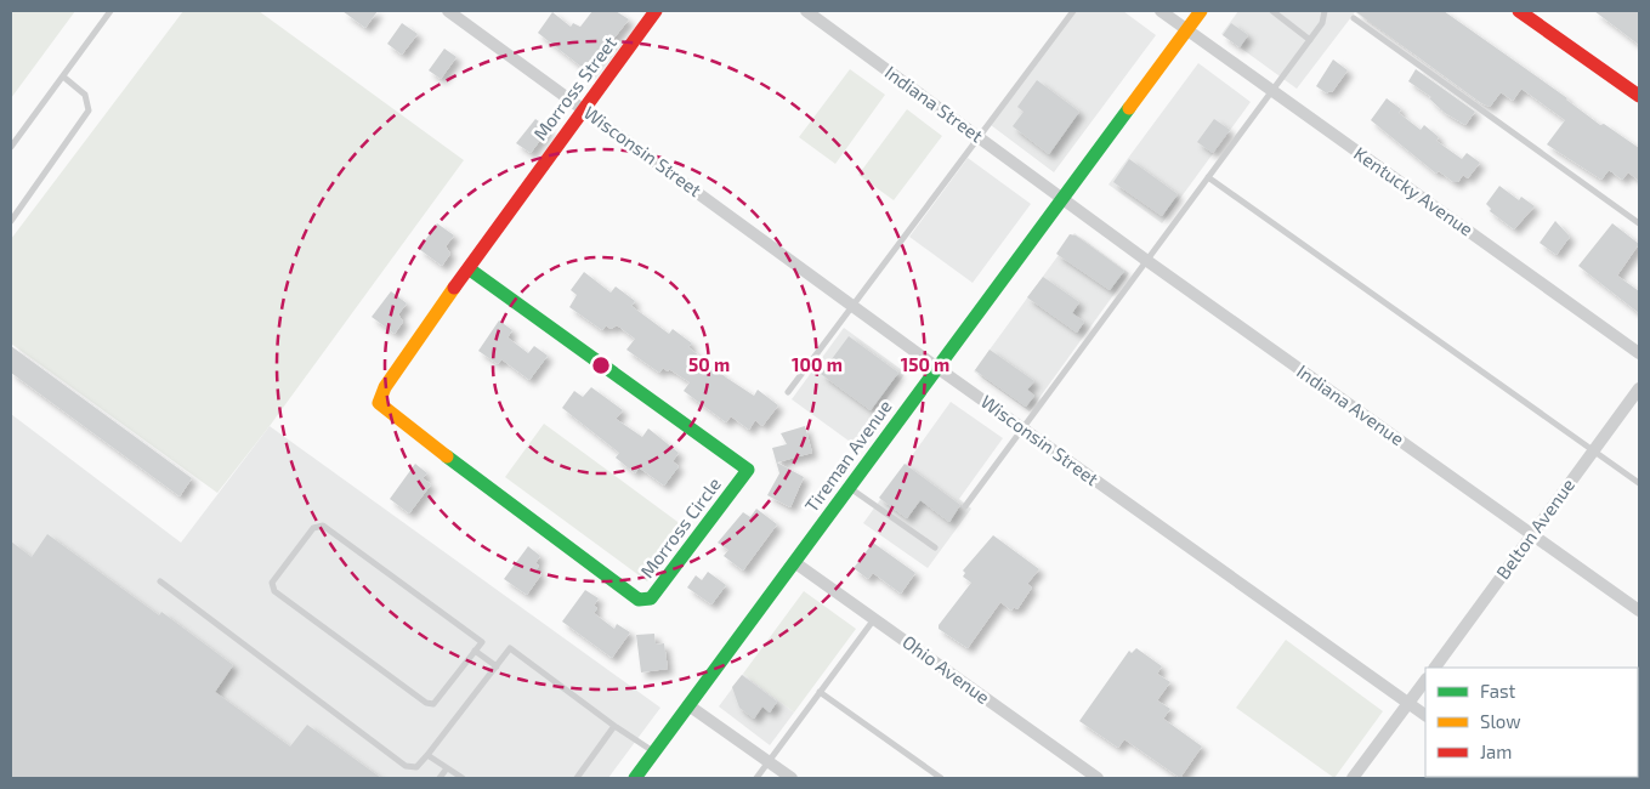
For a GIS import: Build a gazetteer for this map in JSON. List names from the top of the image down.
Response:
{
  "streets": {
    "street": [
      "Morross Street",
      "Indiana Street",
      "Wisconsin Street",
      "Kentucky Avenue",
      "Indiana Avenue",
      "Tireman Avenue",
      "Morross Circle",
      "Belton Avenue",
      "Ohio Avenue"
    ]
  },
  "crossings": [
    ["Morross Street", "Wisconsin Street"],
    ["Morross Street", "Morross Circle"],
    ["Indiana Street", "Indiana Avenue"],
    ["Indiana Street", "Tireman Avenue"],
    ["Wisconsin Street", "Tireman Avenue"],
    ["Kentucky Avenue", "Tireman Avenue"],
    ["Indiana Avenue", "Tireman Avenue"],
    ["Indiana Avenue", "Belton Avenue"],
    ["Tireman Avenue", "Ohio Avenue"]
  ],
  "legend": ["Fast", "Slow", "Jam"],
  "rings": ["50 m", "100 m", "150 m"]
}
